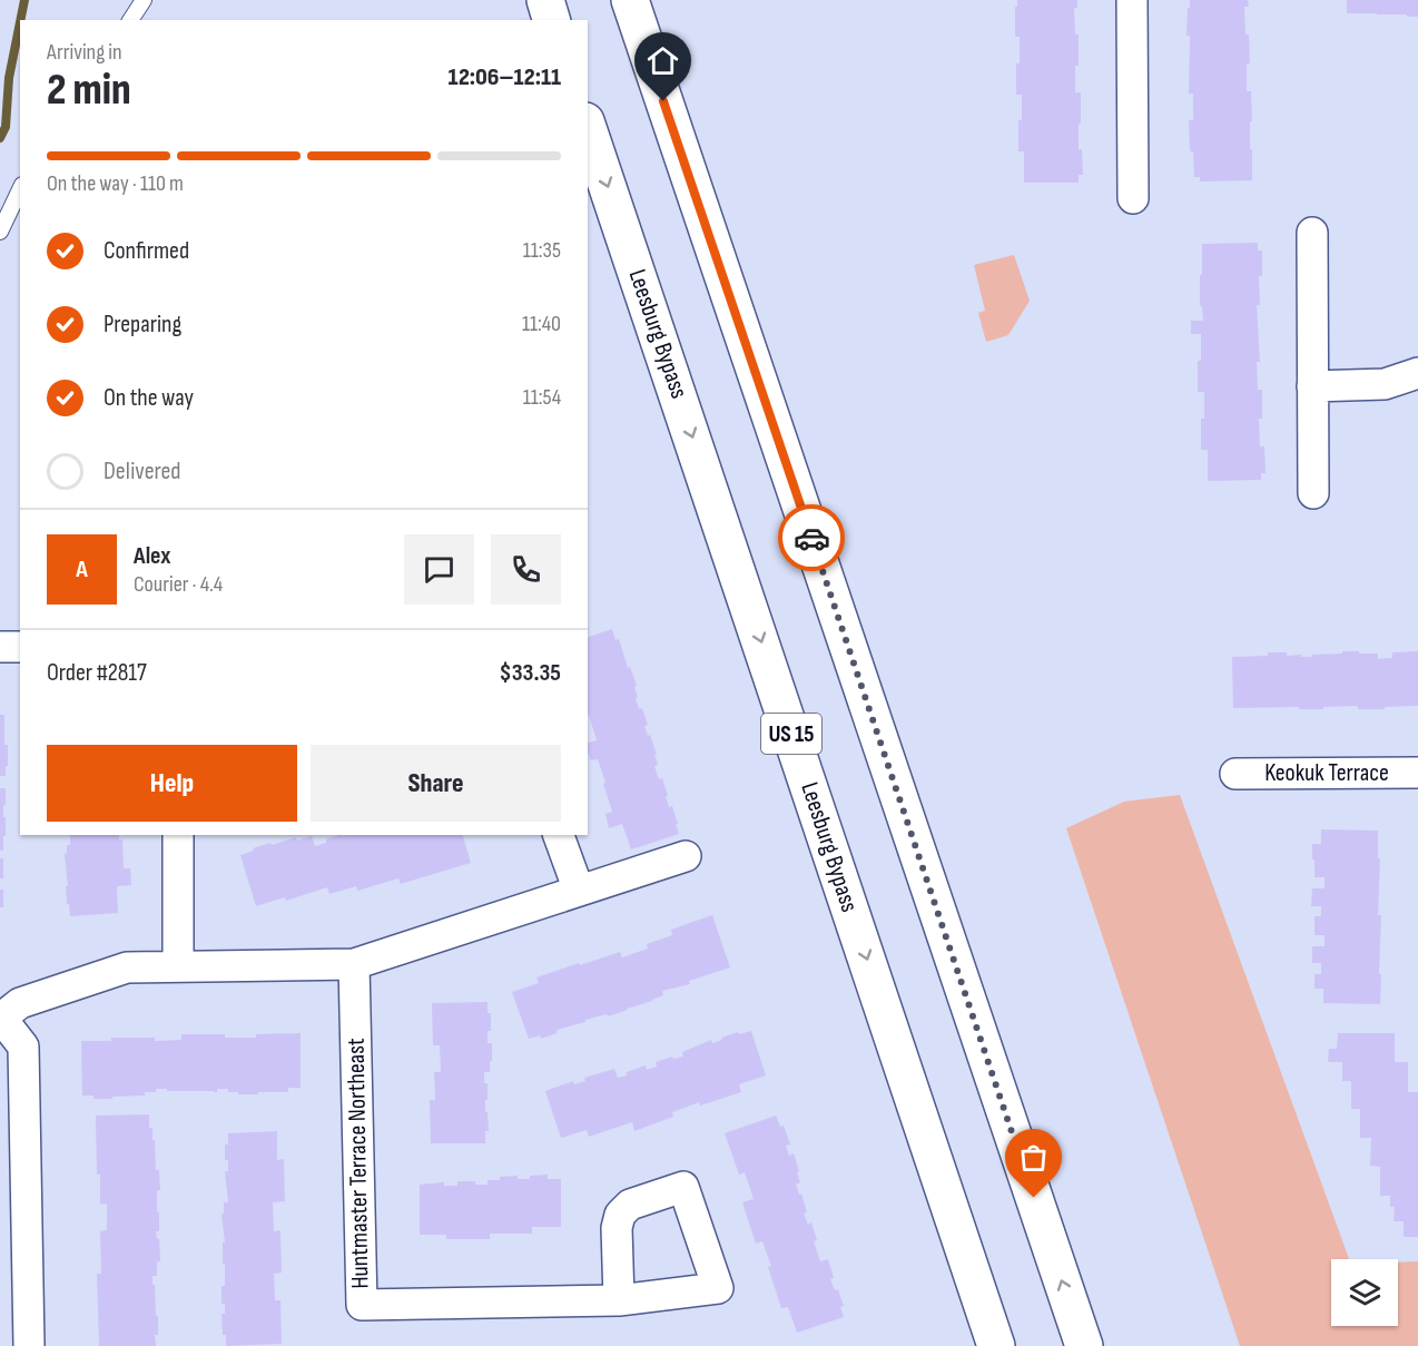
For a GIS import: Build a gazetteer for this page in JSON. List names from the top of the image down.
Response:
{
  "streets": {
    "highway": ["Leesburg Bypass", "US 15"],
    "street": ["Keokuk Terrace", "Huntmaster Terrace Northeast"]
  },
  "page": {
    "heading": ["2 min", "Arriving in", "12:06–12:11"],
    "panel": [
      "Alex",
      "Courier · 4.4",
      "Order #2817",
      "$33.35"
    ],
    "bar": "On the way · 110 m",
    "list": [
      ["Confirmed", "11:35"],
      ["Preparing", "11:40"],
      ["On the way", "11:54"],
      "Delivered"
    ],
    "round": "A",
    "buttons": ["Help", "Share"]
  }
}
